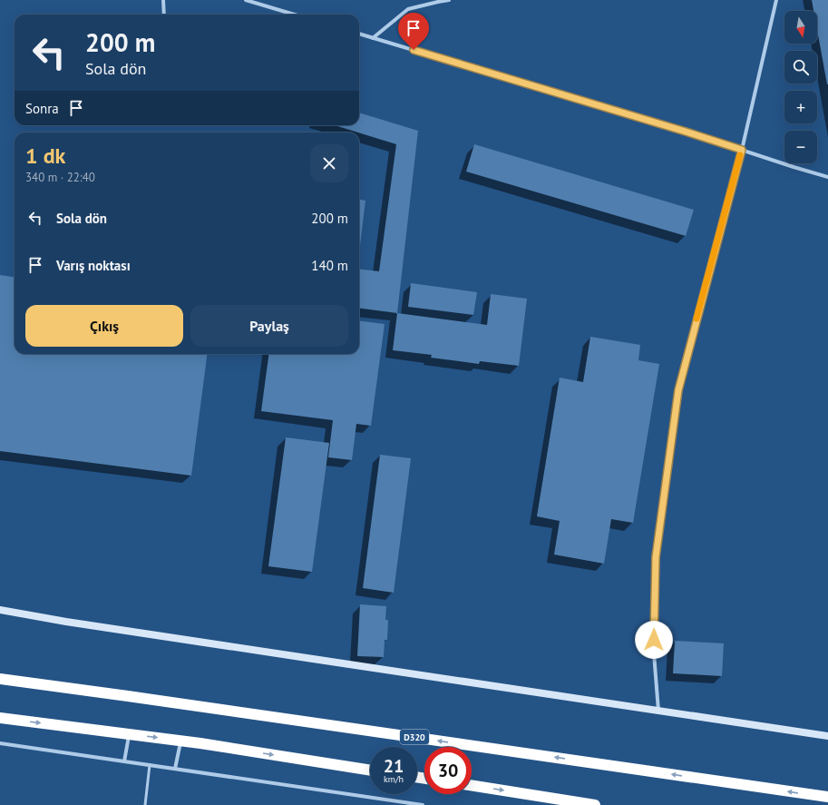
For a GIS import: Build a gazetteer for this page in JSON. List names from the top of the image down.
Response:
{
  "streets": {
    "highway": ["D320"]
  },
  "north": "bottom",
  "page": {
    "map_buttons": ["+", "−"],
    "turn": ["200 m", "Sola dön"],
    "then": "Sonra",
    "heading": ["1 dk", "340 m · 22:40"],
    "list": [
      {
        "name": "Sola dön",
        "value": "200 m"
      },
      {
        "name": "Varış noktası",
        "value": "140 m"
      }
    ],
    "buttons": ["Çıkış", "Paylaş"],
    "speed": "21 km/h",
    "limit": "30"
  }
}
